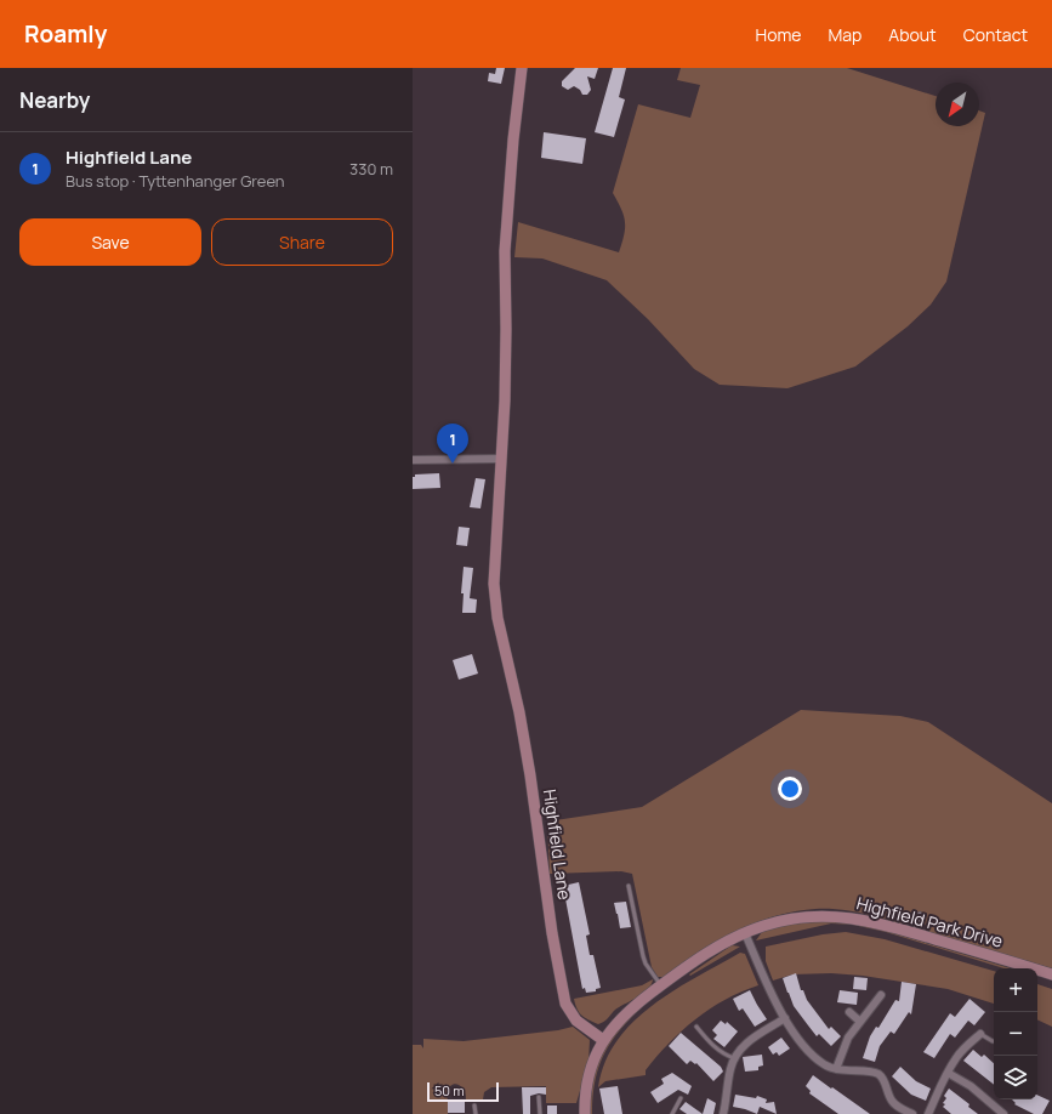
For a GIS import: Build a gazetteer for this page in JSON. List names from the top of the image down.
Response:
{
  "streets": {
    "street": ["Highfield Lane", "Highfield Park Drive"]
  },
  "crossings": [
    ["Highfield Lane", "Highfield Park Drive"]
  ],
  "scale_bar": "50 m",
  "north": "bottom left",
  "page": {
    "header": "Roamly",
    "nav": [
      "Home",
      "Map",
      "About",
      "Contact"
    ],
    "heading": "Nearby",
    "list": [
      {
        "mark": "1",
        "name": "Highfield Lane",
        "note": "Bus stop · Tyttenhanger Green",
        "value": "330 m"
      }
    ],
    "buttons": ["Save", "Share"],
    "pins": "1",
    "map_buttons": ["+", "−"],
    "scale": "50 m"
  }
}
